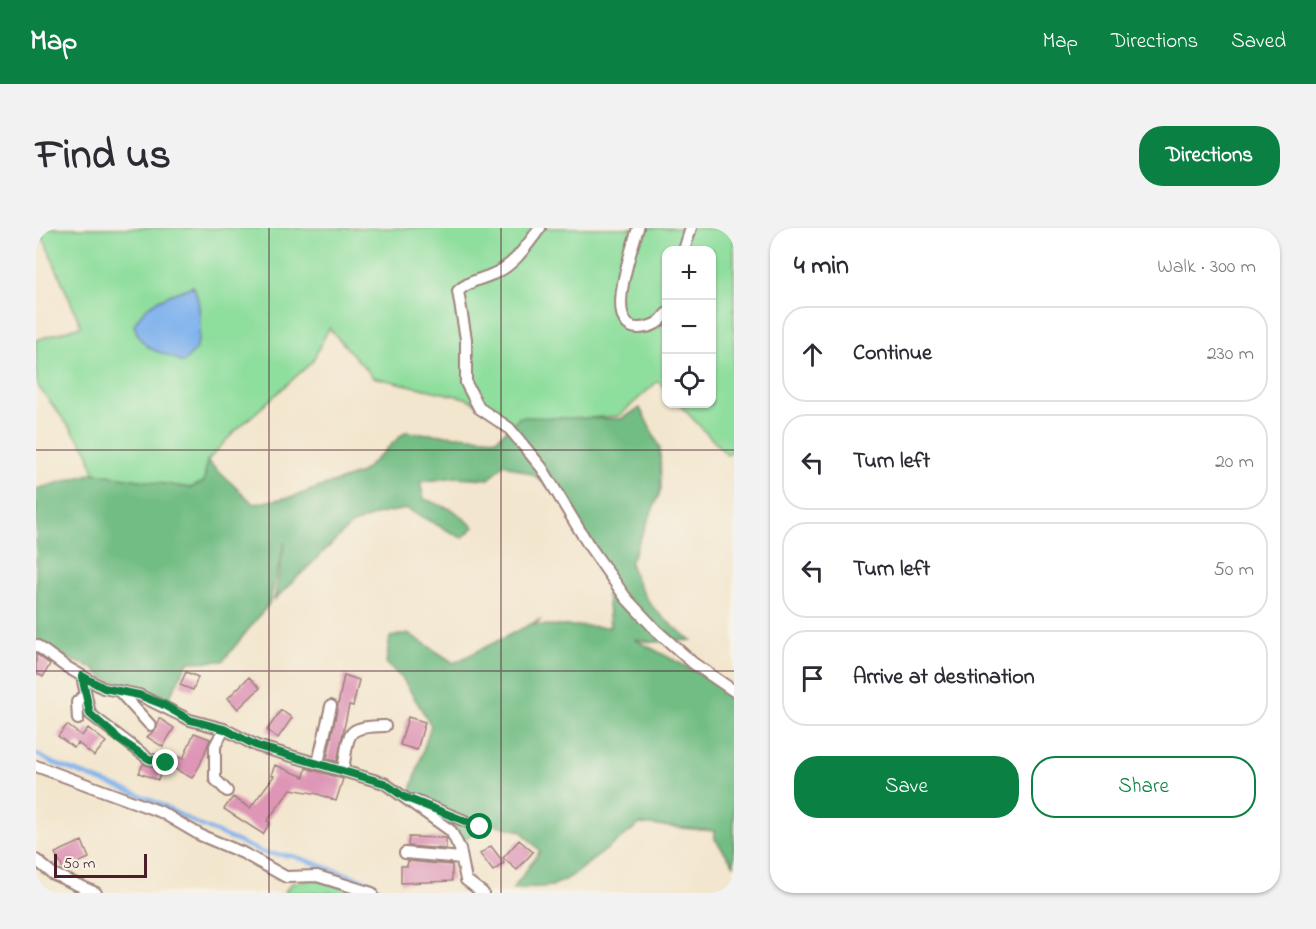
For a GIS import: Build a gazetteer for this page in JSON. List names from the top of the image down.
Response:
{
  "scale_bar": "50 m",
  "page": {
    "header": "Map",
    "nav": ["Map", "Directions", "Saved"],
    "title": "Find us",
    "buttons": [
      "Directions",
      ["Save", "Share"]
    ],
    "heading": ["4 min", "Walk · 300 m"],
    "map_buttons": ["+", "−"],
    "list": [
      ["Continue", "230 m"],
      ["Turn left", "20 m"],
      ["Turn left", "50 m"],
      "Arrive at destination"
    ],
    "scale": "50 m"
  }
}
